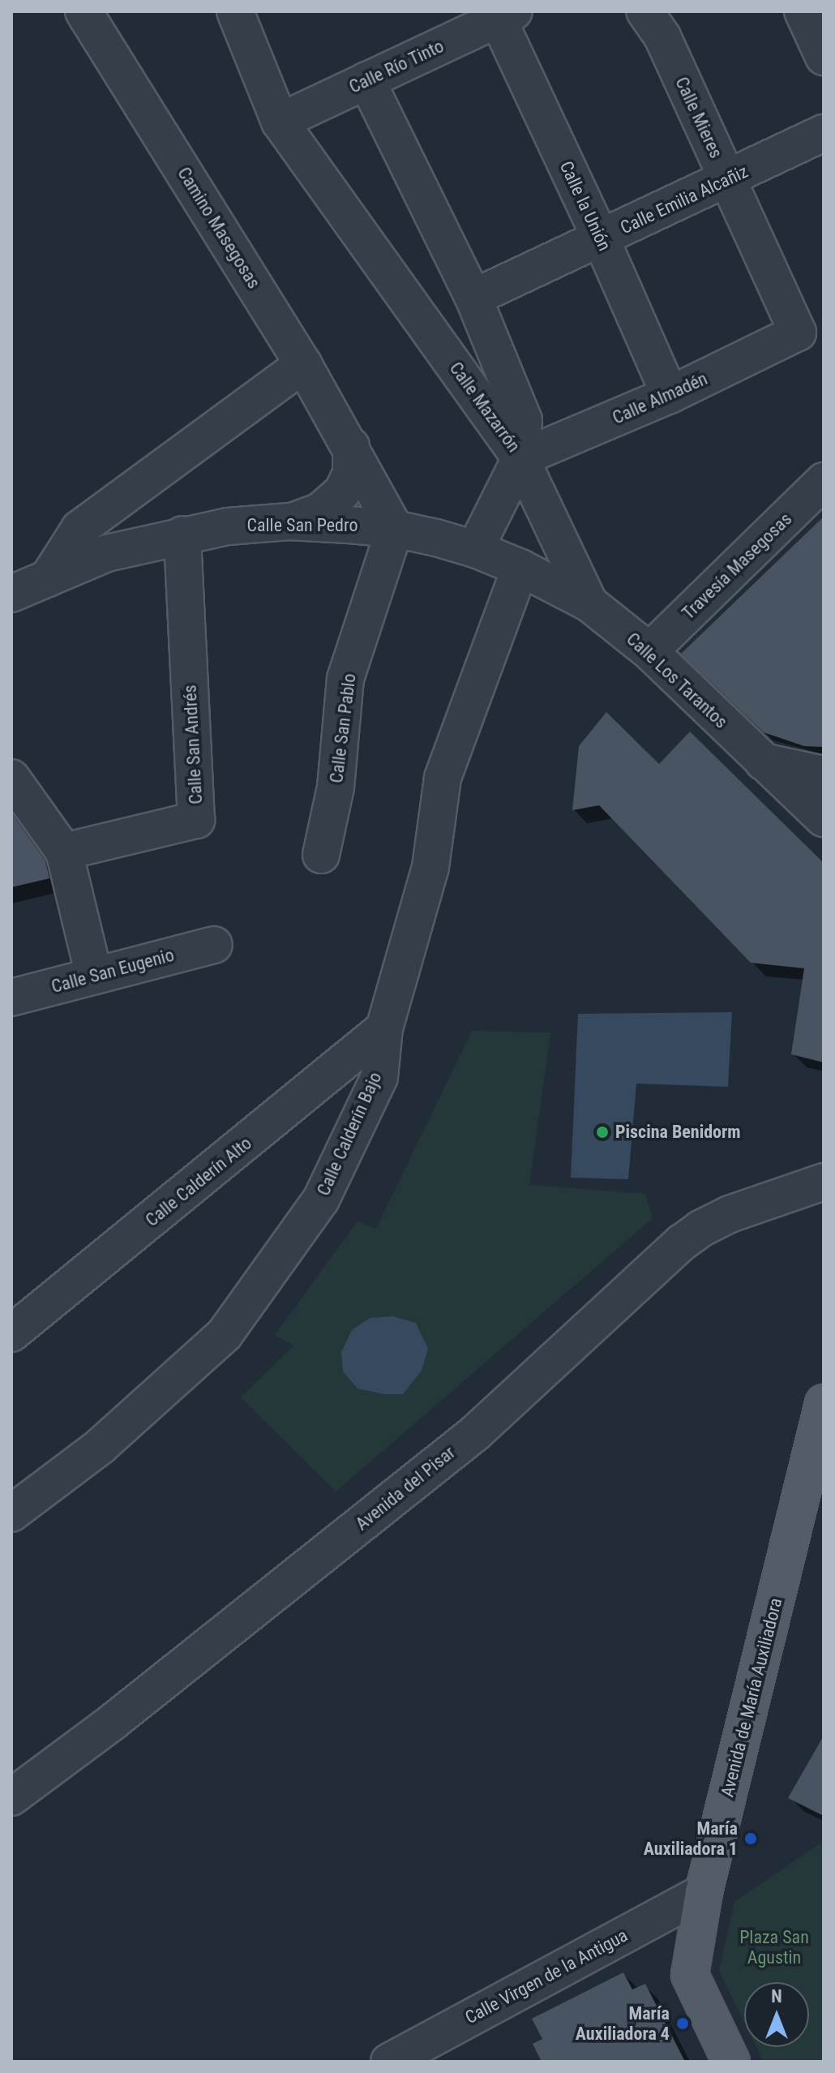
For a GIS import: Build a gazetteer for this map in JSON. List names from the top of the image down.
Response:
{
  "streets": {
    "main road": ["Avenida de María Auxiliadora"],
    "street": [
      "Calle Río Tinto",
      "Calle Mieres",
      "Calle Emilia Alcañiz",
      "Calle la Unión",
      "Camino Masegosas",
      "Calle Almadén",
      "Calle Mazarrón",
      "Calle San Pedro",
      "Travesía Masegosas",
      "Calle Los Tarantos",
      "Calle San Pablo",
      "Calle San Andrés",
      "Calle San Eugenio",
      "Calle Calderín Bajo",
      "Calle Calderín Alto",
      "Avenida del Pisar",
      "Calle Virgen de la Antigua"
    ]
  },
  "crossings": [
    ["Calle Río Tinto", "Calle la Unión"],
    ["Calle Río Tinto", "Calle Mazarrón"],
    ["Calle Mieres", "Calle Emilia Alcañiz"],
    ["Calle Mieres", "Calle Almadén"],
    ["Calle Emilia Alcañiz", "Calle la Unión"],
    ["Calle Emilia Alcañiz", "Calle Mazarrón"],
    ["Calle la Unión", "Calle Almadén"],
    ["Camino Masegosas", "Calle San Pedro"],
    ["Camino Masegosas", "Calle San Pablo"],
    ["Calle Almadén", "Calle Mazarrón"],
    ["Calle Almadén", "Calle Los Tarantos"],
    ["Calle Mazarrón", "Calle Los Tarantos"],
    ["Calle San Pedro", "Calle Los Tarantos"],
    ["Calle San Pedro", "Calle San Pablo"],
    ["Calle San Pedro", "Calle San Andrés"],
    ["Calle San Pedro", "Calle Calderín Bajo"],
    ["Travesía Masegosas", "Calle Los Tarantos"],
    ["Calle Los Tarantos", "Calle Calderín Bajo"],
    ["Calle Calderín Bajo", "Calle Calderín Alto"],
    ["Avenida de María Auxiliadora", "Calle Virgen de la Antigua"]
  ],
  "parks": ["Plaza San Agustin"],
  "places": ["Piscina Benidorm", "María Auxiliadora 1", "María Auxiliadora 4"],
  "north": "top"
}
